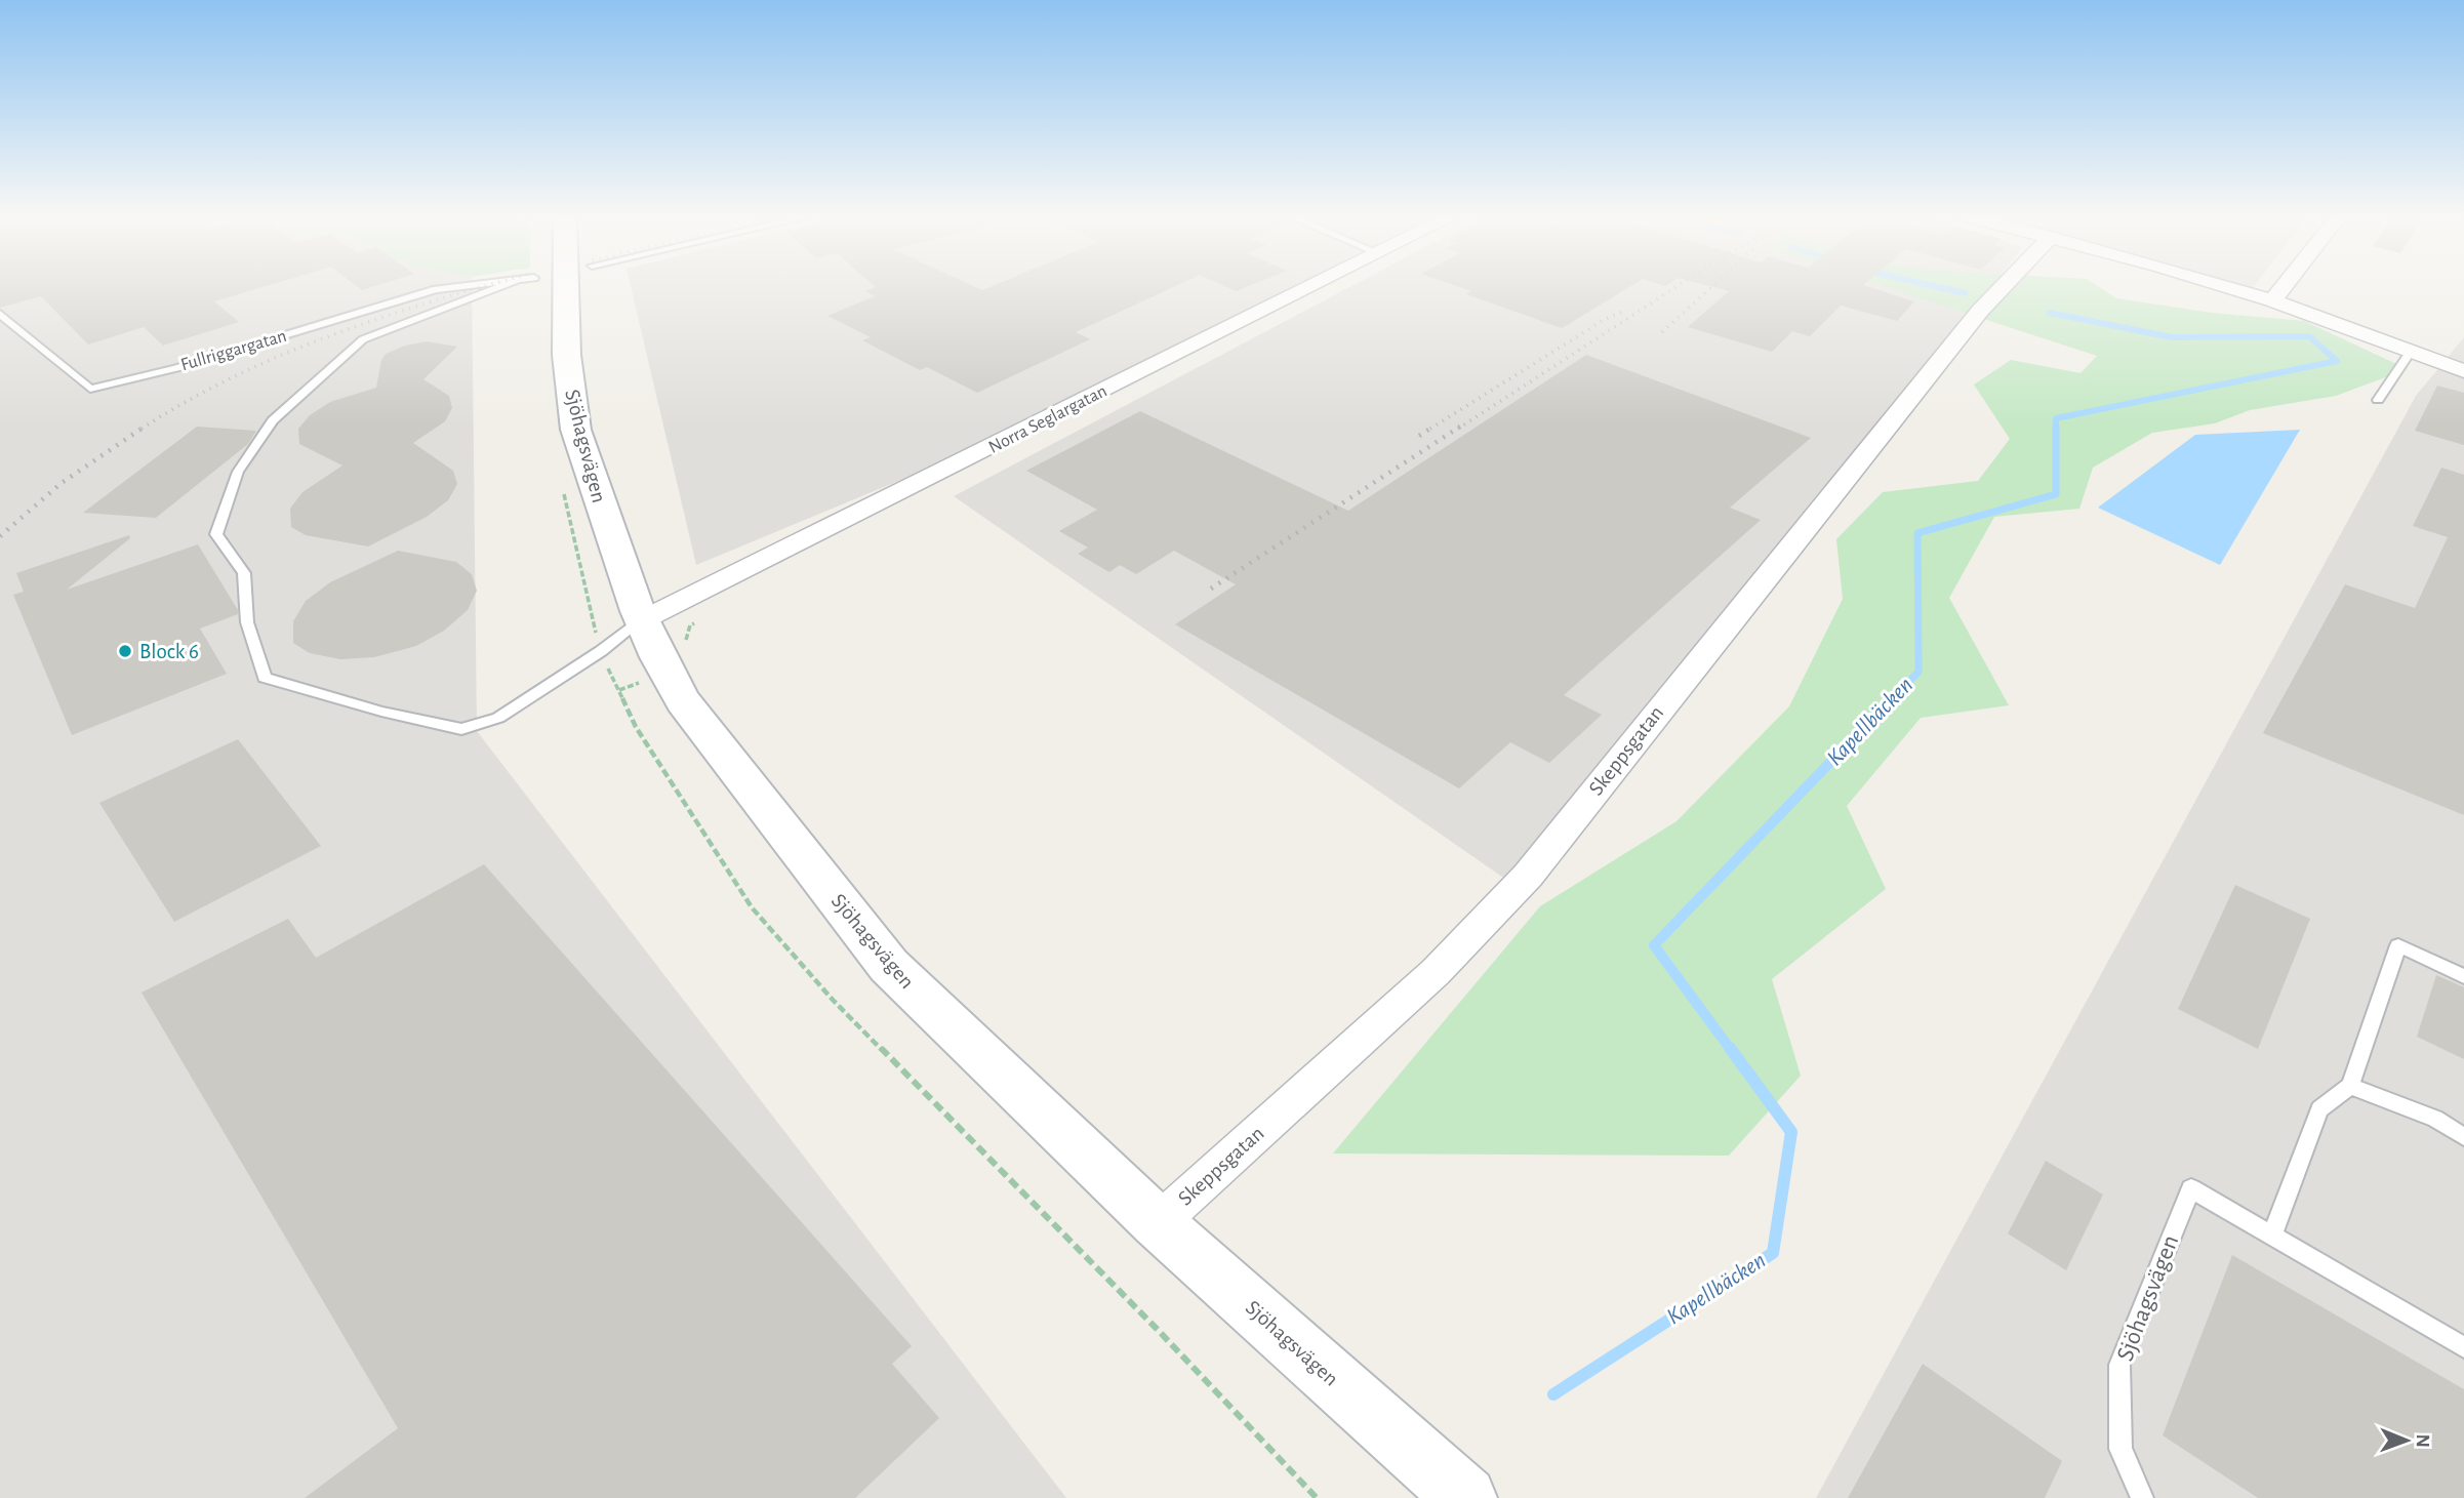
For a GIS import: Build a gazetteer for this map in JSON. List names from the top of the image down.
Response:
{
  "streets": {
    "main road": ["Sjöhagsvägen"],
    "street": ["Norra Seglargatan", "Skeppsgatan"],
    "lane": ["Fullriggargatan"]
  },
  "crossings": [
    ["Norra Seglargatan", "Sjöhagsvägen"],
    ["Sjöhagsvägen", "Skeppsgatan"]
  ],
  "water": ["Kapellbäcken"],
  "places": ["Block 6"],
  "north": "right"
}
